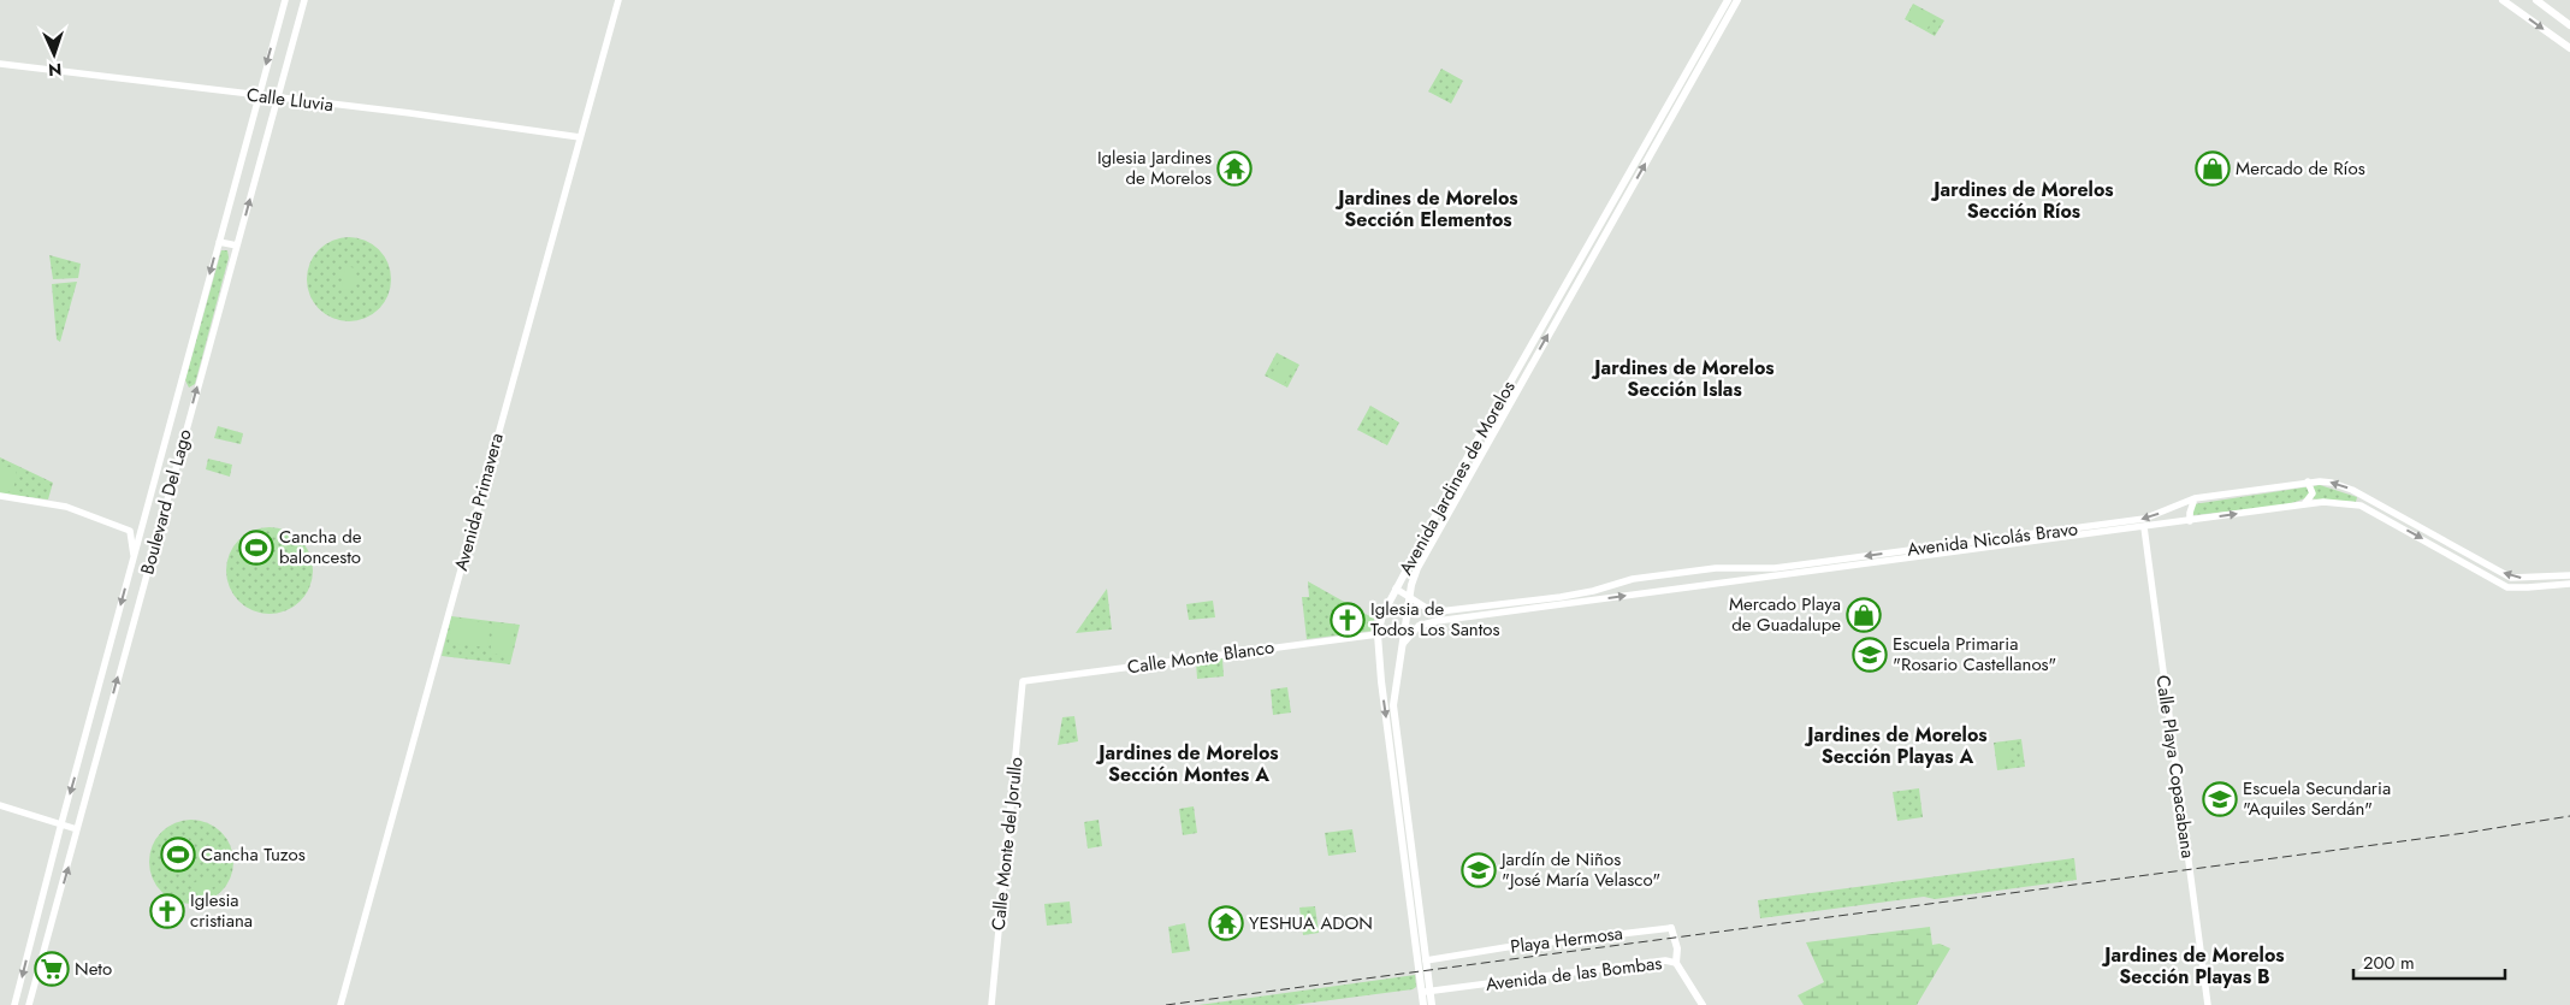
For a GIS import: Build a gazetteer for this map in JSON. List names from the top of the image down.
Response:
{
  "streets": {
    "main road": ["Avenida Jardines de Morelos", "Playa Hermosa", "Avenida de las Bombas"],
    "street": [
      "Calle Lluvia",
      "Boulevard Del Lago",
      "Avenida Primavera",
      "Avenida Nicolás Bravo",
      "Calle Monte Blanco",
      "Calle Playa Copacabana",
      "Calle Monte del Jorullo"
    ]
  },
  "crossings": [
    ["Calle Lluvia", "Boulevard Del Lago"],
    ["Calle Lluvia", "Avenida Primavera"],
    ["Avenida Jardines de Morelos", "Avenida Nicolás Bravo"],
    ["Avenida Jardines de Morelos", "Calle Monte Blanco"],
    ["Avenida Jardines de Morelos", "Playa Hermosa"],
    ["Avenida Jardines de Morelos", "Avenida de las Bombas"],
    ["Avenida Nicolás Bravo", "Calle Playa Copacabana"],
    ["Calle Monte Blanco", "Calle Monte del Jorullo"],
    ["Playa Hermosa", "Avenida de las Bombas"]
  ],
  "districts": [
    "Jardines de Morelos Sección Ríos",
    "Jardines de Morelos Sección Elementos",
    "Jardines de Morelos Sección Islas",
    "Jardines de Morelos Sección Playas A",
    "Jardines de Morelos Sección Montes A",
    "Jardines de Morelos Sección Playas B"
  ],
  "places": {
    "temple": ["Iglesia Jardines de Morelos", "YESHUA ADON"],
    "shop": ["Mercado de Ríos", "Mercado Playa de Guadalupe"],
    "sports": ["Cancha de baloncesto", "Cancha Tuzos"],
    "church": ["Iglesia de Todos Los Santos", "Iglesia cristiana"],
    "school or university": ["Escuela Primaria \"Rosario Castellanos\"", "Escuela Secundaria \"Aquiles Serdán\"", "Jardín de Niños \"José María Velasco\""],
    "supermarket": ["Neto"]
  },
  "scale_bar": "200 m",
  "north": "bottom"
}
